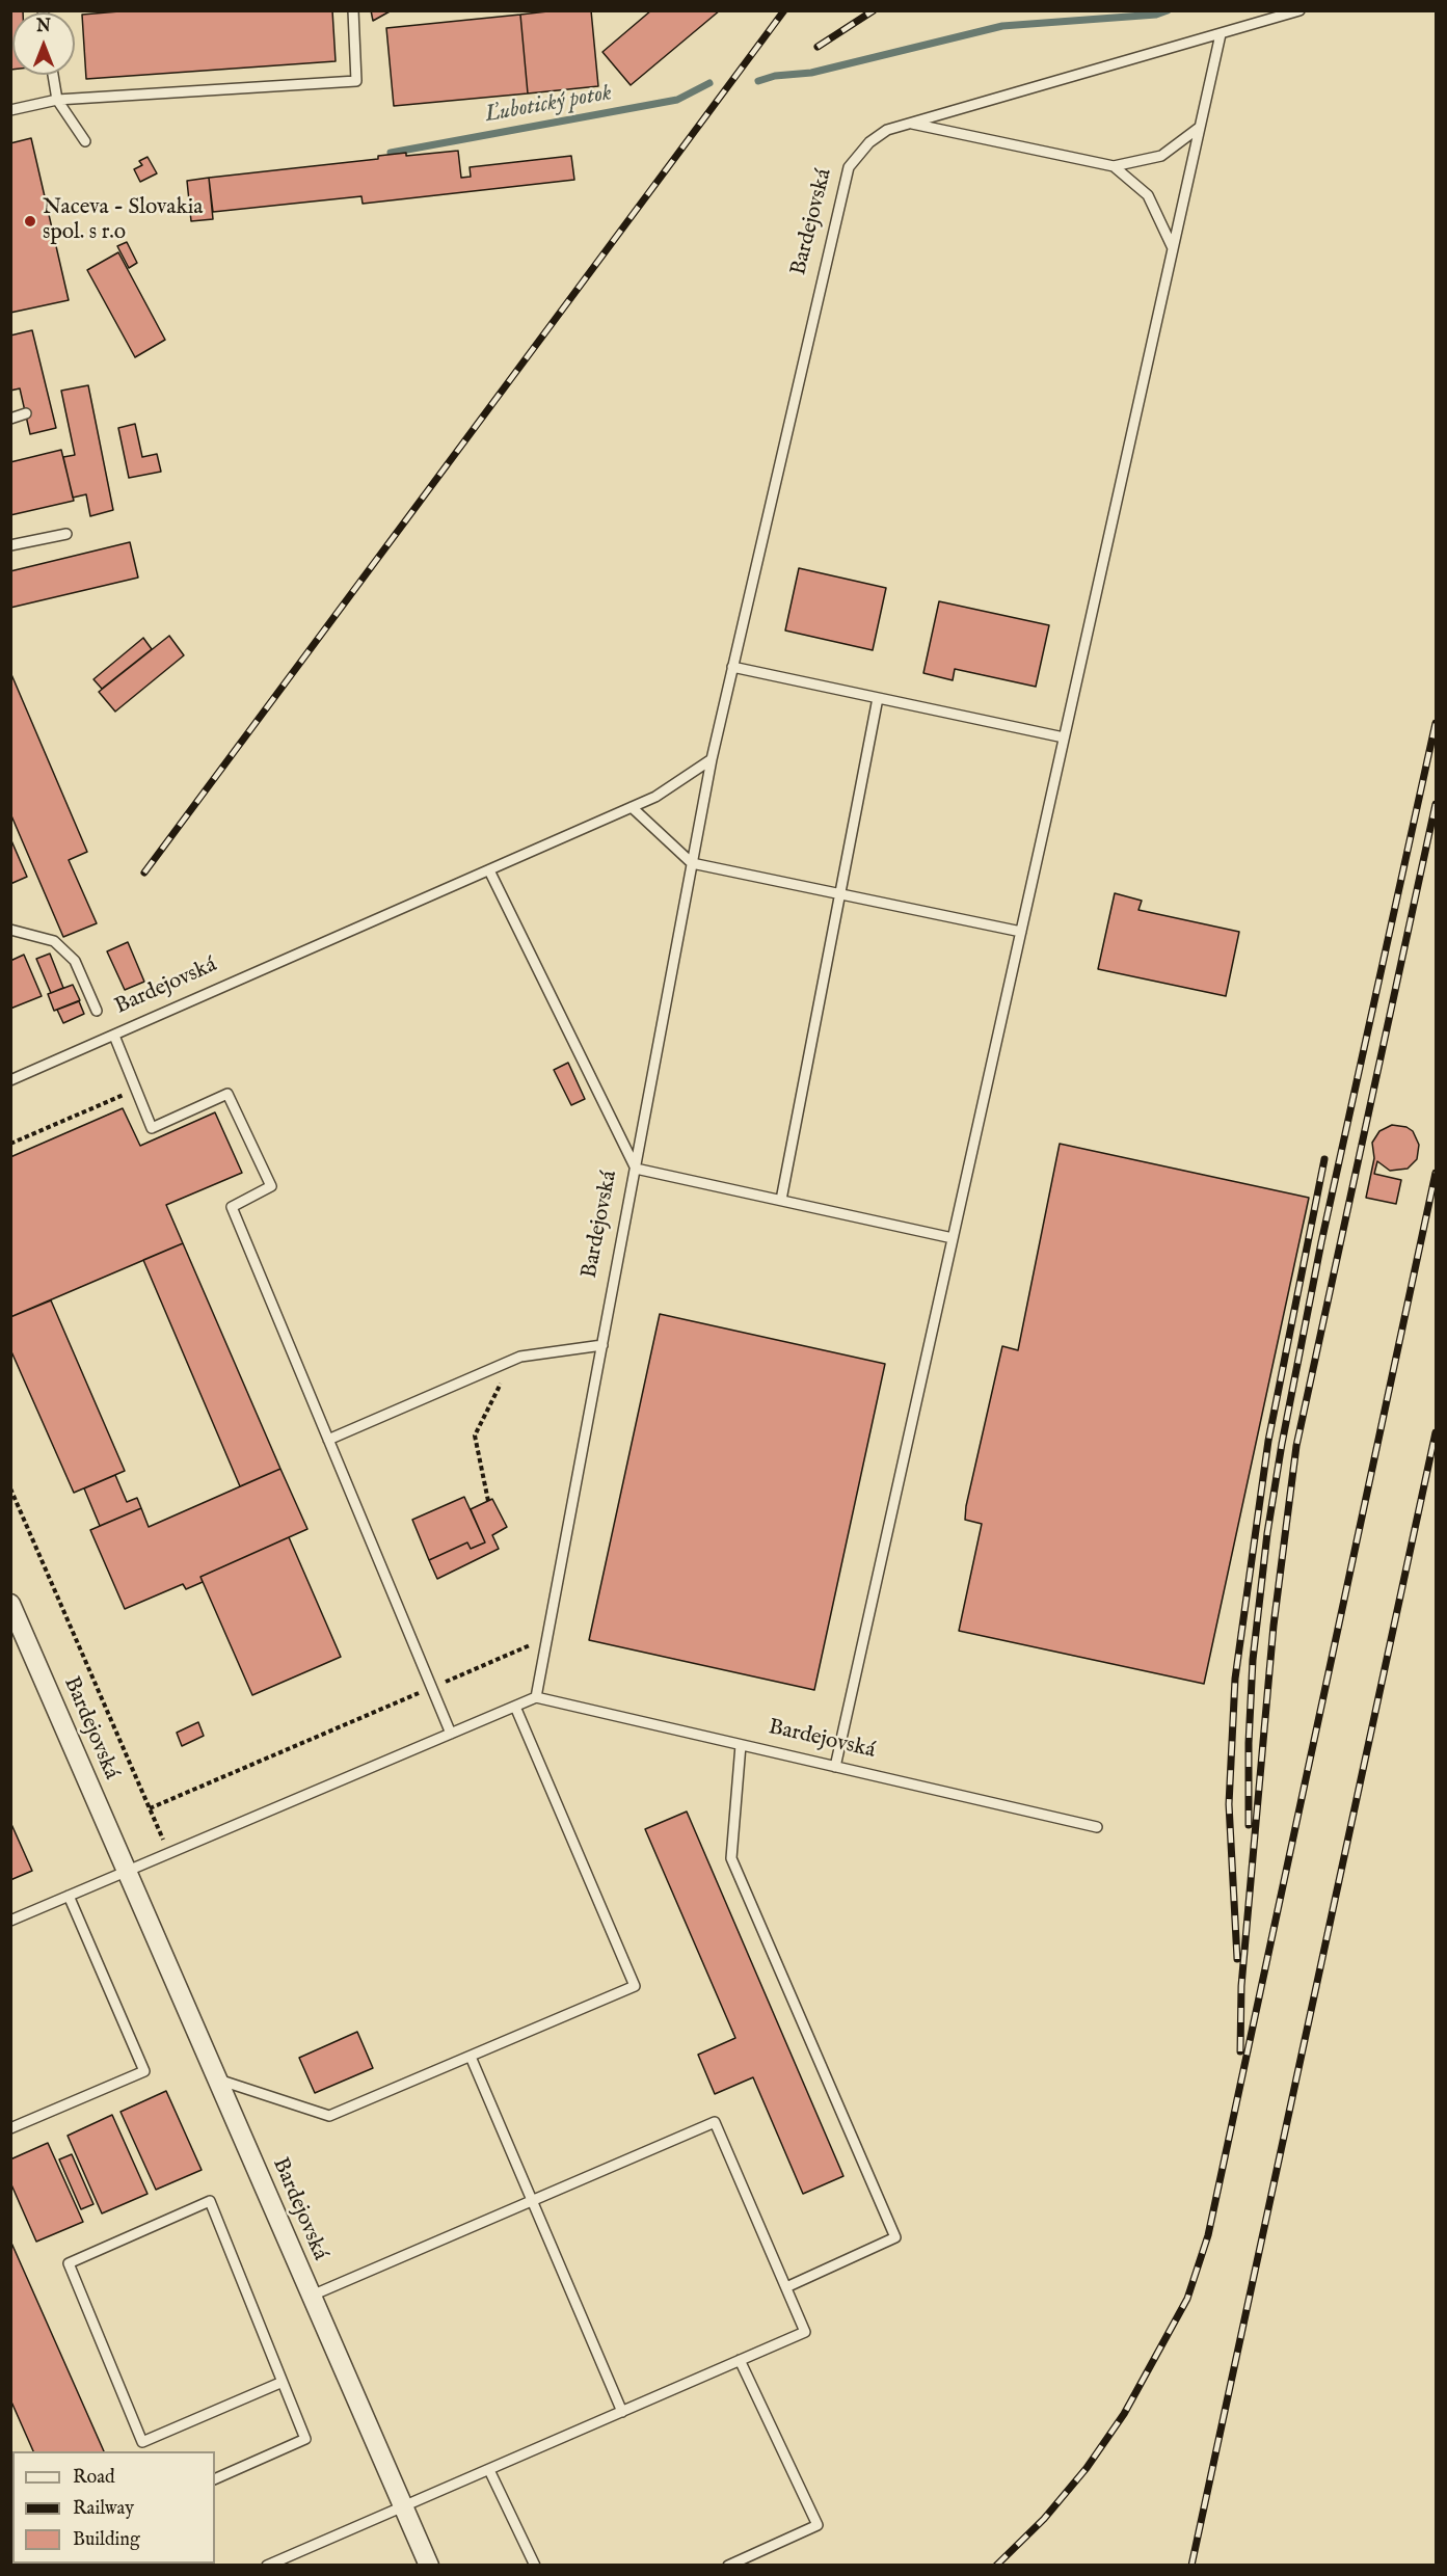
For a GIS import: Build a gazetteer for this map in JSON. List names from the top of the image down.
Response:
{
  "streets": {
    "street": ["Bardejovská"]
  },
  "water": ["Ľubotický potok"],
  "places": ["Naceva - Slovakia spol. s r.o"],
  "legend": ["Road", "Railway", "Building"],
  "north": "top"
}
